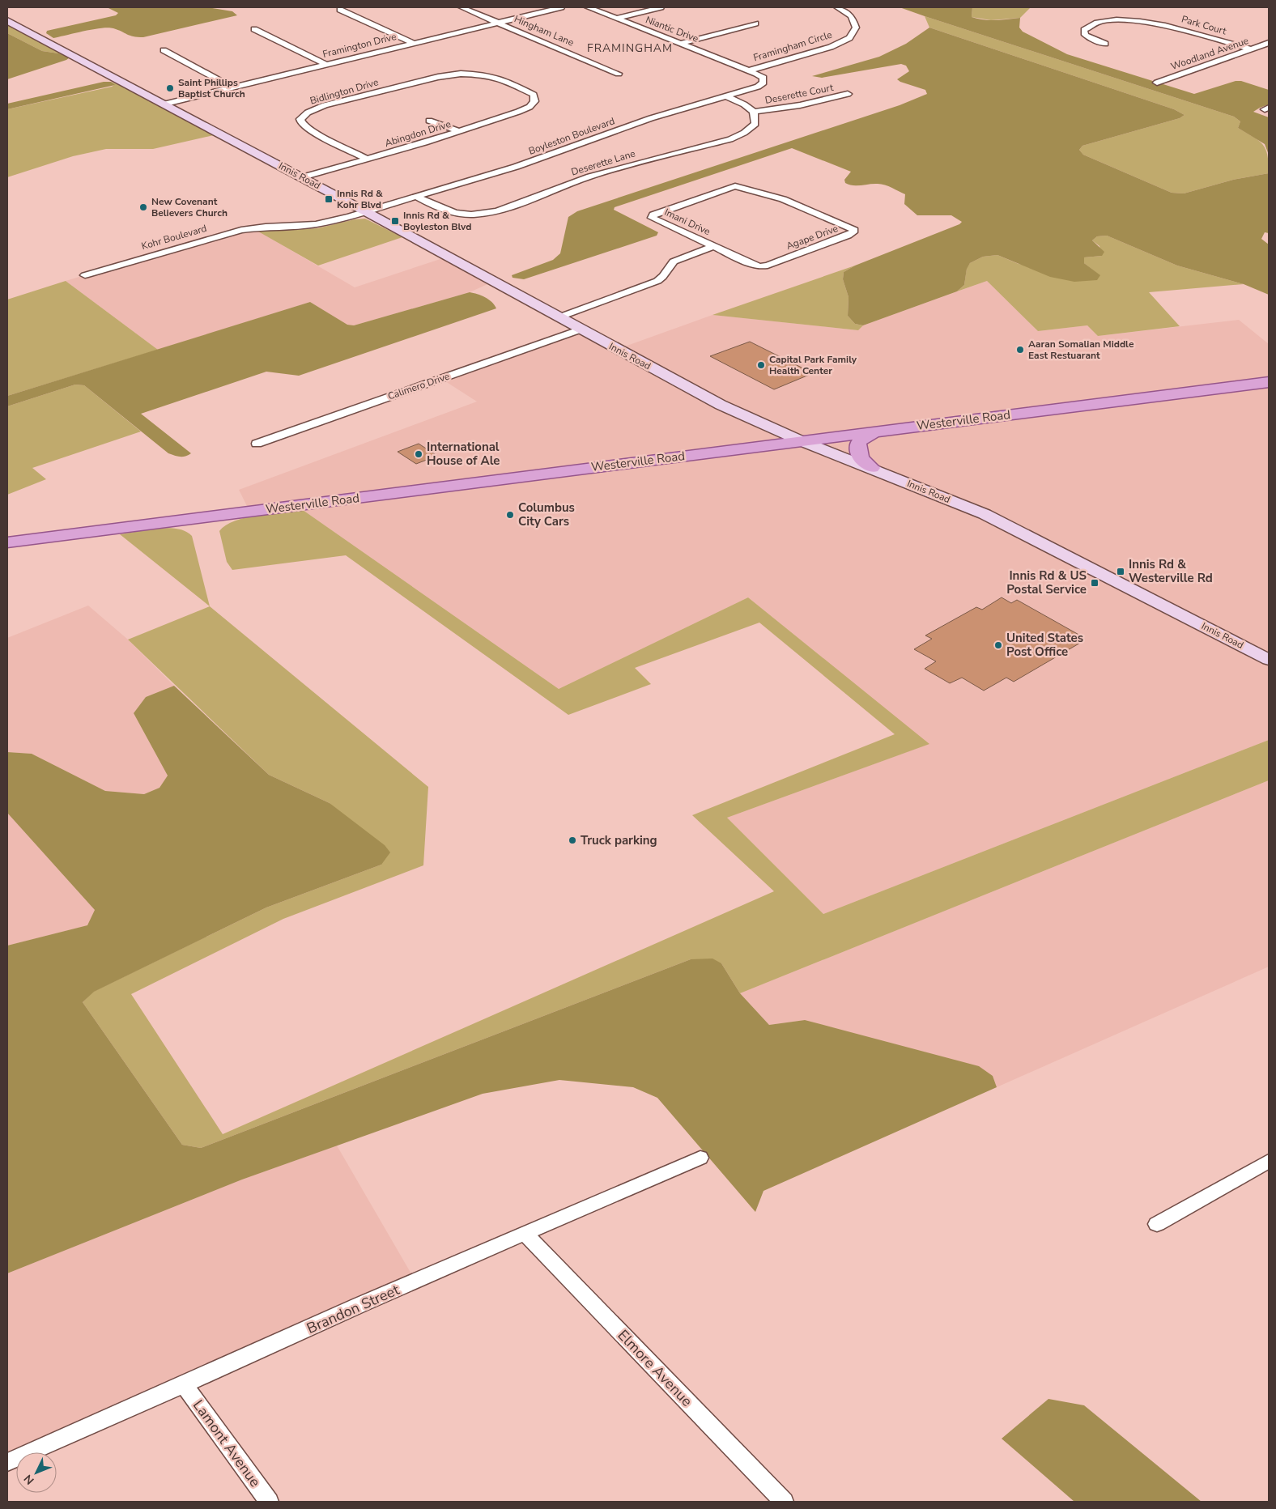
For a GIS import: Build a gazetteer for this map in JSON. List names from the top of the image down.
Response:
{
  "streets": {
    "main road": ["Innis Road", "Westerville Road"],
    "street": [
      "Park Court",
      "Niantic Drive",
      "Hingham Lane",
      "Framington Drive",
      "Framingham Circle",
      "Woodland Avenue",
      "Bidlington Drive",
      "Deserette Court",
      "Abingdon Drive",
      "Boyleston Boulevard",
      "Deserette Lane",
      "Imani Drive",
      "Kohr Boulevard",
      "Agape Drive",
      "Calimero Drive",
      "Brandon Street",
      "Elmore Avenue",
      "Lamont Avenue"
    ]
  },
  "crossings": [
    ["Park Court", "Woodland Avenue"],
    ["Niantic Drive", "Framingham Circle"],
    ["Niantic Drive", "Boyleston Boulevard"],
    ["Hingham Lane", "Framington Drive"],
    ["Framington Drive", "Innis Road"],
    ["Framingham Circle", "Boyleston Boulevard"],
    ["Bidlington Drive", "Abingdon Drive"],
    ["Deserette Court", "Deserette Lane"],
    ["Abingdon Drive", "Innis Road"],
    ["Boyleston Boulevard", "Deserette Lane"],
    ["Boyleston Boulevard", "Innis Road"],
    ["Boyleston Boulevard", "Kohr Boulevard"],
    ["Innis Road", "Imani Drive"],
    ["Innis Road", "Kohr Boulevard"],
    ["Innis Road", "Calimero Drive"],
    ["Innis Road", "Westerville Road"],
    ["Imani Drive", "Agape Drive"],
    ["Brandon Street", "Elmore Avenue"],
    ["Brandon Street", "Lamont Avenue"]
  ],
  "districts": ["FRAMINGHAM"],
  "places": {
    "other": [
      "Saint Phillips Baptist Church",
      "New Covenant Believers Church",
      "Aaran Somalian Middle East Restuarant",
      "Capital Park Family Health Center",
      "International House of Ale",
      "Columbus City Cars",
      "United States Post Office",
      "Truck parking"
    ],
    "transit": [
      "Innis Rd & Kohr Blvd",
      "Innis Rd & Boyleston Blvd",
      "Innis Rd & Westerville Rd",
      "Innis Rd & US Postal Service"
    ]
  },
  "north": "bottom left"
}
